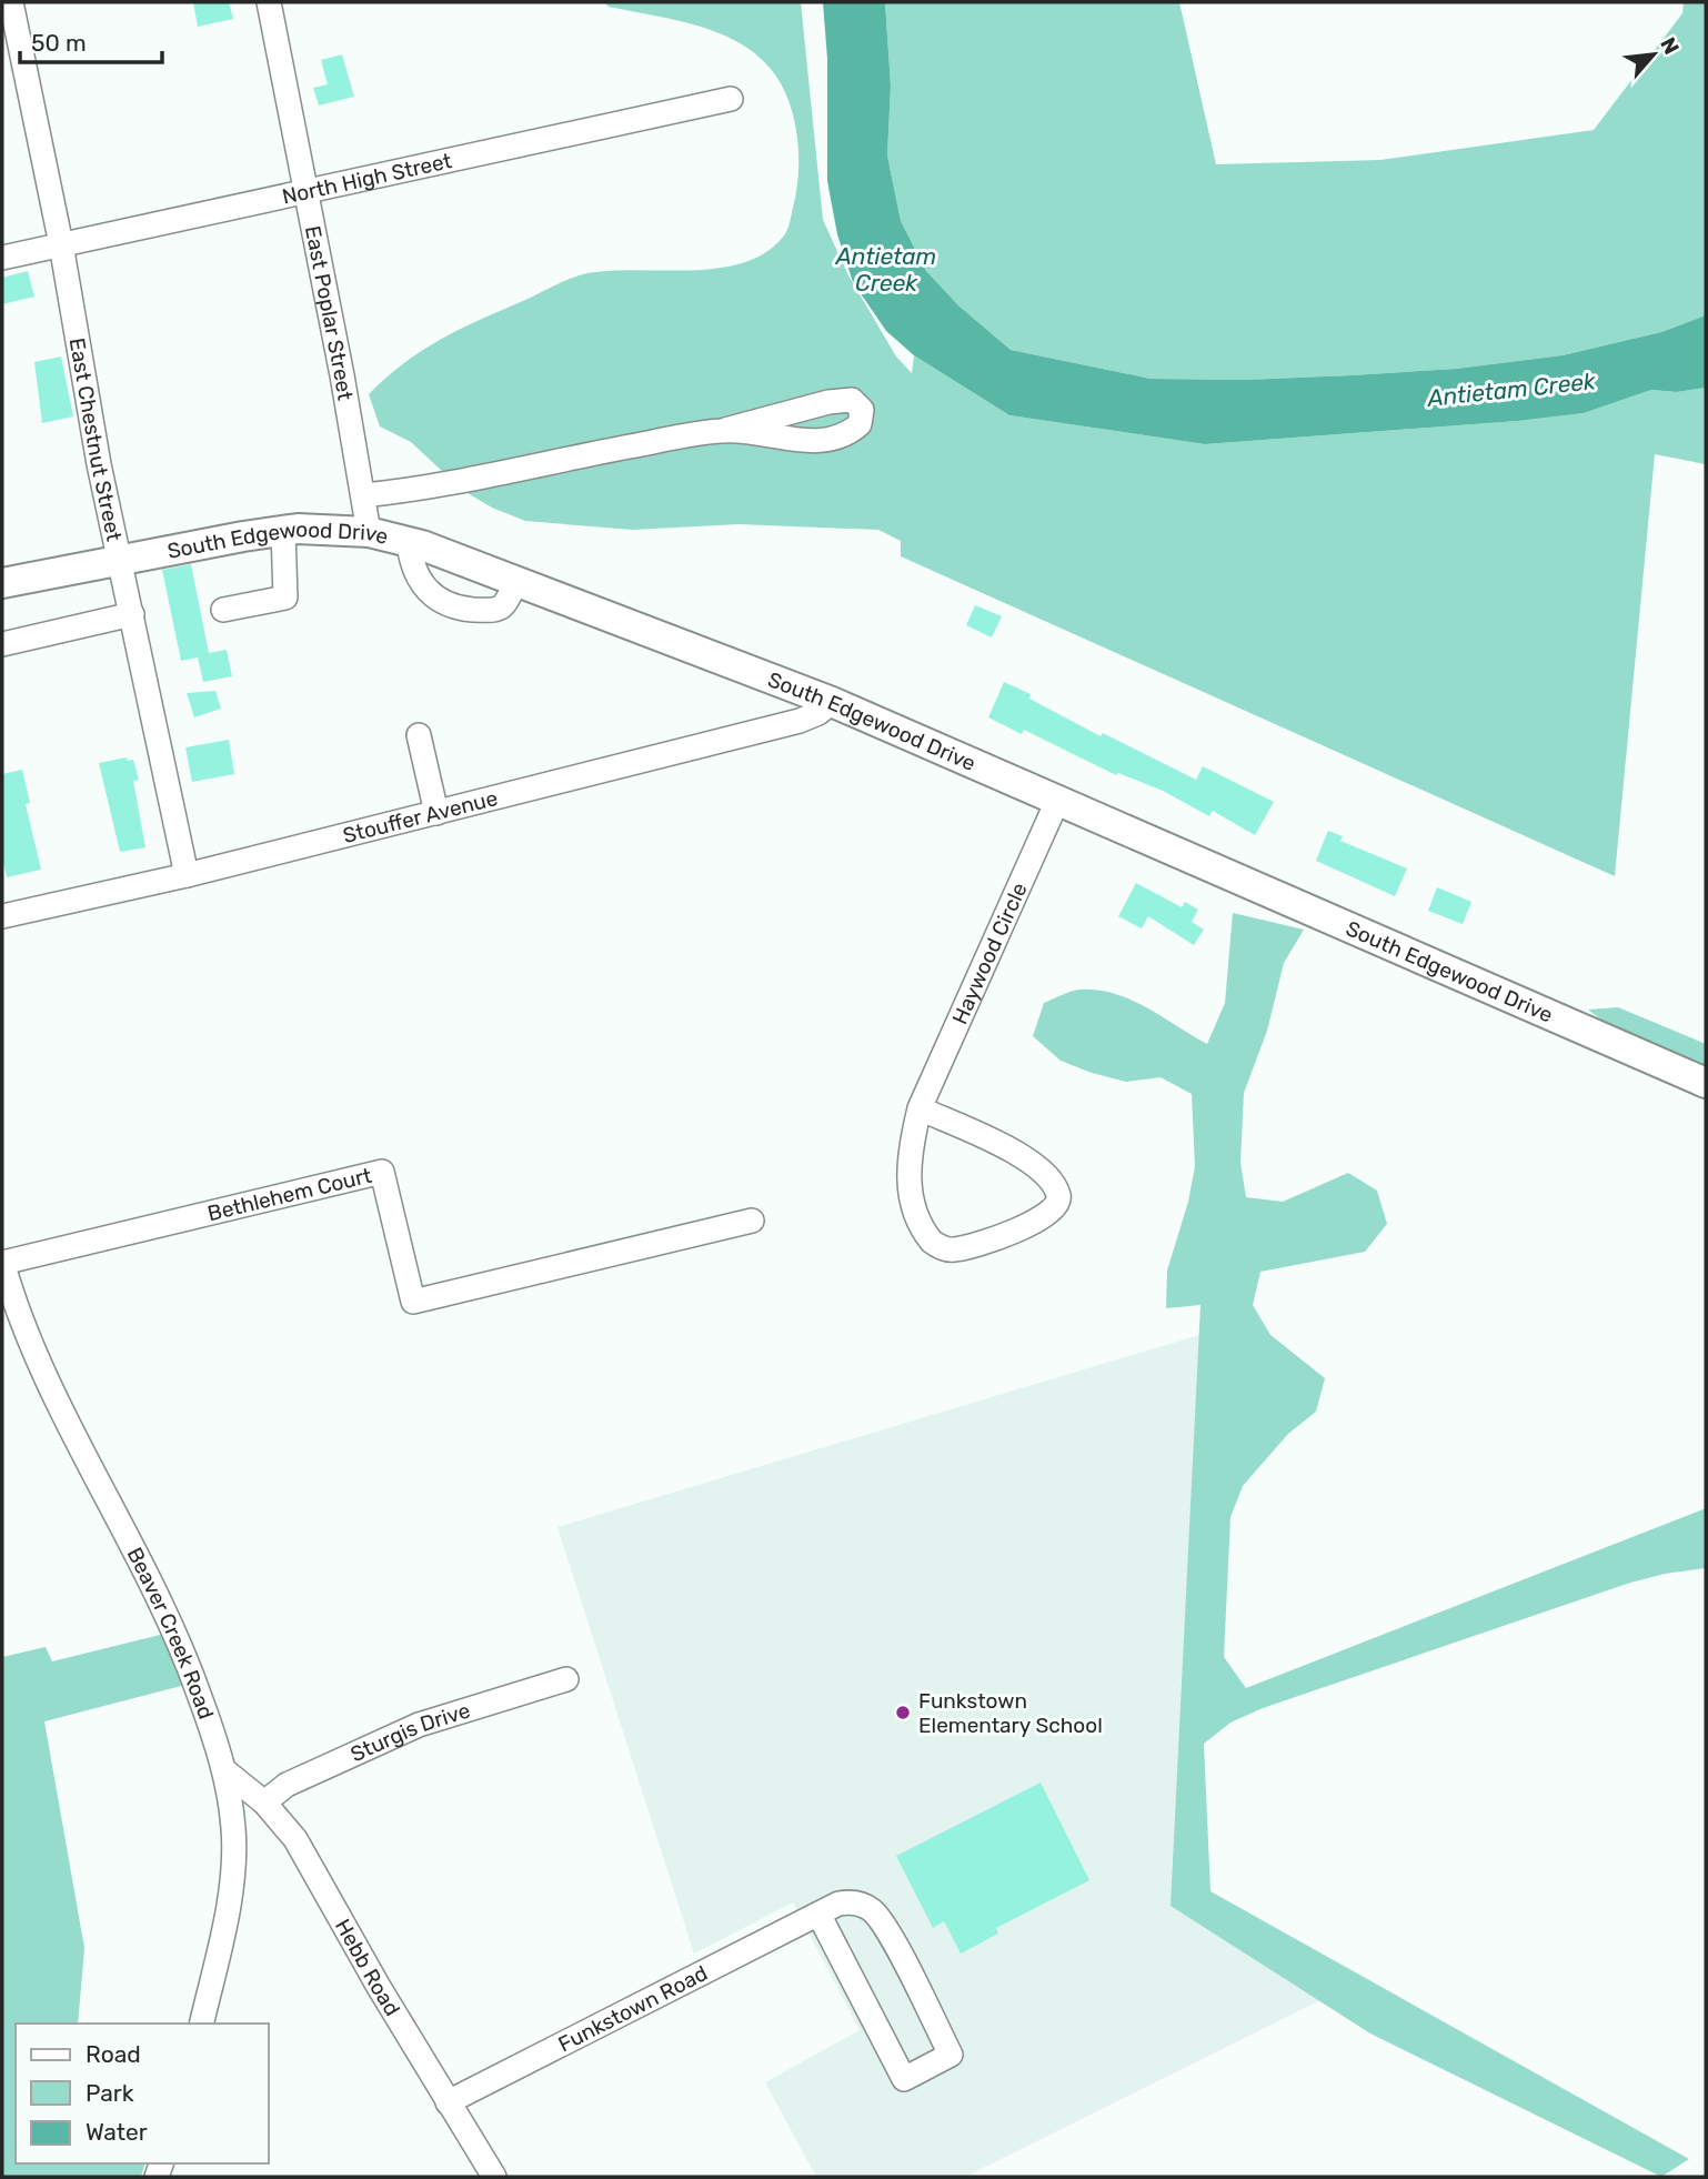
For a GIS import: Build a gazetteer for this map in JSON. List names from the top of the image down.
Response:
{
  "streets": {
    "main road": ["South Edgewood Drive"],
    "street": [
      "North High Street",
      "East Poplar Street",
      "East Chestnut Street",
      "Stouffer Avenue",
      "Haywood Circle",
      "Bethlehem Court",
      "Beaver Creek Road",
      "Sturgis Drive",
      "Hebb Road",
      "Funkstown Road"
    ]
  },
  "crossings": [
    ["North High Street", "East Poplar Street"],
    ["North High Street", "East Chestnut Street"],
    ["East Poplar Street", "South Edgewood Drive"],
    ["East Chestnut Street", "South Edgewood Drive"],
    ["East Chestnut Street", "Stouffer Avenue"],
    ["South Edgewood Drive", "Stouffer Avenue"],
    ["South Edgewood Drive", "Haywood Circle"],
    ["Bethlehem Court", "Beaver Creek Road"],
    ["Beaver Creek Road", "Hebb Road"],
    ["Sturgis Drive", "Hebb Road"],
    ["Hebb Road", "Funkstown Road"]
  ],
  "water": ["Antietam Creek"],
  "places": ["Funkstown Elementary School"],
  "legend": ["Road", "Park", "Water"],
  "scale_bar": "50 m",
  "north": "top right"
}
